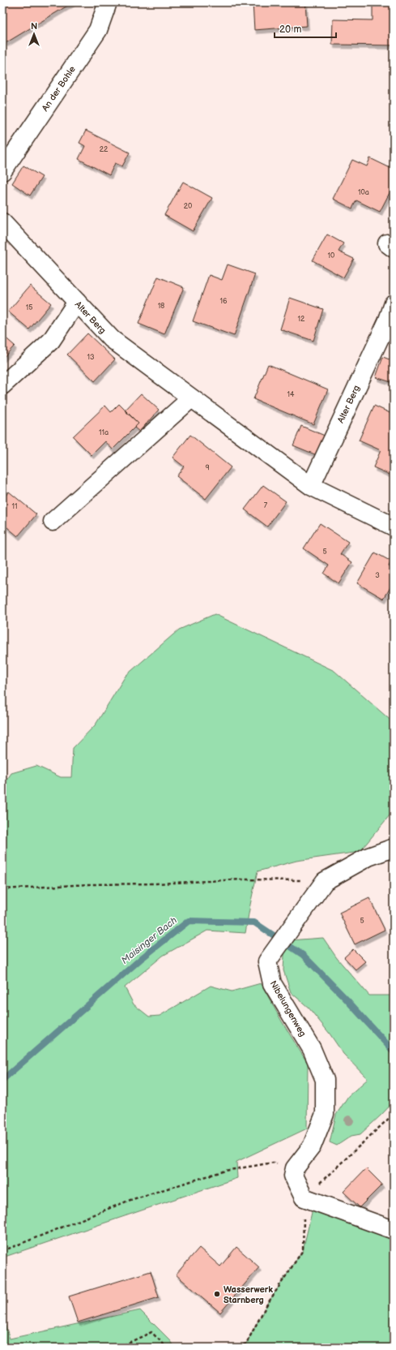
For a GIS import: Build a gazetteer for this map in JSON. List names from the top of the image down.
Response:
{
  "streets": {
    "street": ["An der Bohle", "Alter Berg", "Nibelungenweg"]
  },
  "water": ["Maisinger Bach"],
  "places": ["Wasserwerk Starnberg"],
  "house_numbers": [
    "22",
    "10a",
    "20",
    "10",
    "16",
    "18",
    "15",
    "12",
    "13",
    "14",
    "11a",
    "9",
    "7",
    "11",
    "5",
    "3",
    "5"
  ],
  "scale_bar": "20 m",
  "north": "top"
}
